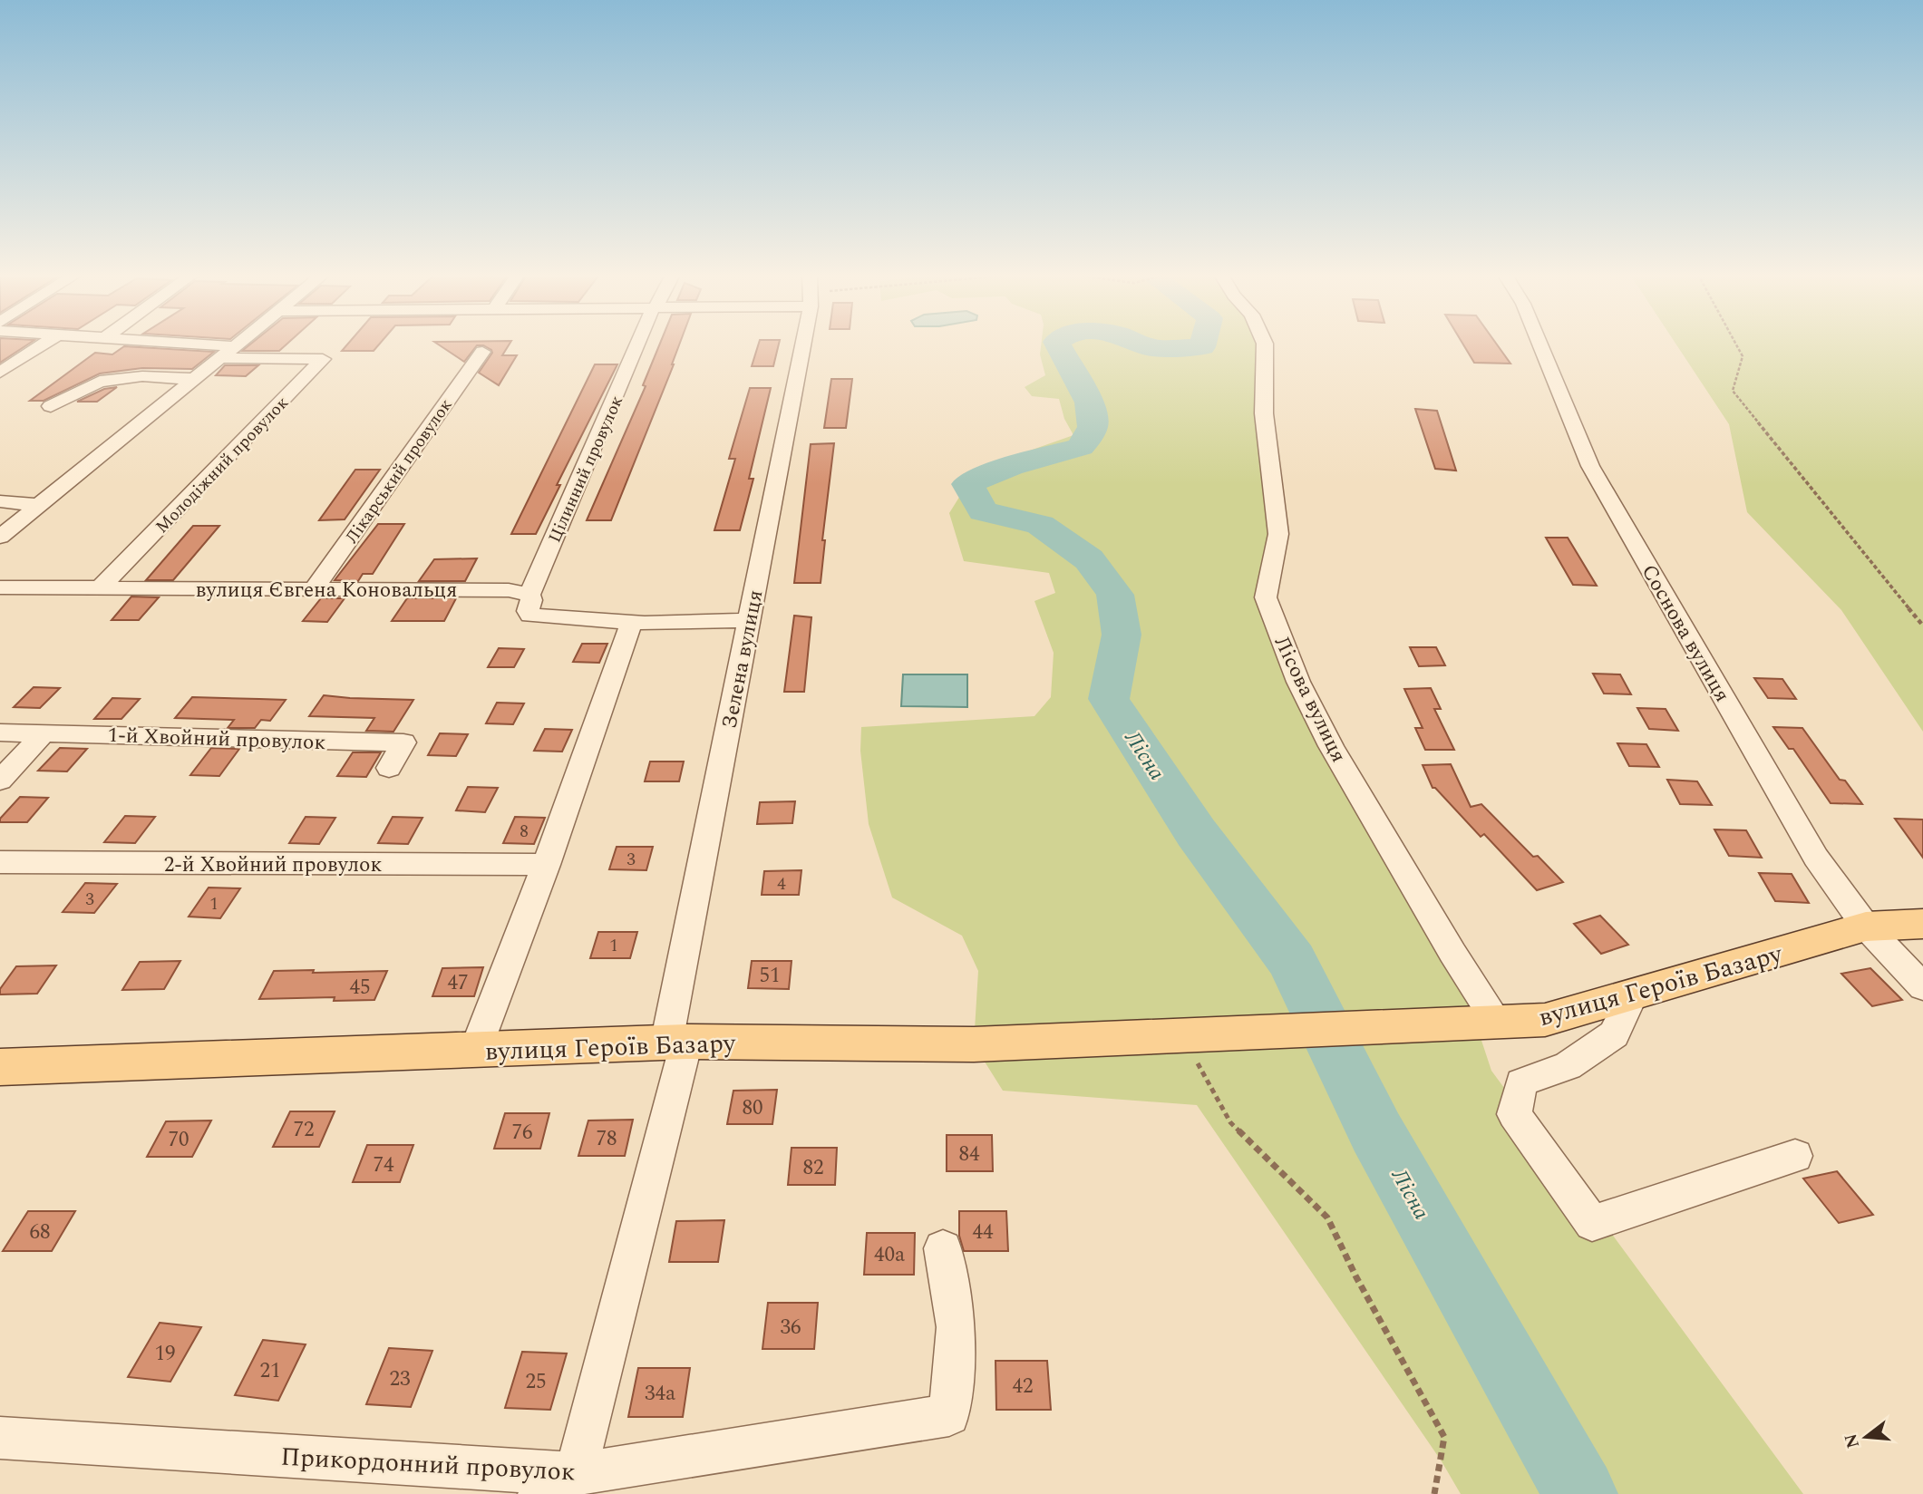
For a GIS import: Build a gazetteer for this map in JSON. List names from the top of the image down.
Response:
{
  "streets": {
    "main road": ["вулиця Героїв Базару"],
    "street": [
      "Молодіжний провулок",
      "Цілинний провулок",
      "Лікарський провулок",
      "вулиця Євгена Коновальця",
      "Соснова вулиця",
      "Зелена вулиця",
      "Лісова вулиця",
      "1-й Хвойний провулок",
      "2-й Хвойний провулок",
      "Прикордонний провулок"
    ]
  },
  "crossings": [
    ["Молодіжний провулок", "вулиця Євгена Коновальця"],
    ["Цілинний провулок", "вулиця Євгена Коновальця"],
    ["Лікарський провулок", "вулиця Євгена Коновальця"],
    ["Соснова вулиця", "вулиця Героїв Базару"],
    ["Зелена вулиця", "вулиця Героїв Базару"],
    ["Зелена вулиця", "Прикордонний провулок"],
    ["Лісова вулиця", "вулиця Героїв Базару"]
  ],
  "water": ["Лісна"],
  "house_numbers": [
    "8",
    "3",
    "4",
    "3",
    "1",
    "1",
    "51",
    "47",
    "45",
    "80",
    "72",
    "76",
    "78",
    "70",
    "84",
    "74",
    "82",
    "68",
    "44",
    "40а",
    "36",
    "19",
    "21",
    "23",
    "25",
    "42",
    "34а"
  ],
  "north": "left"
}
